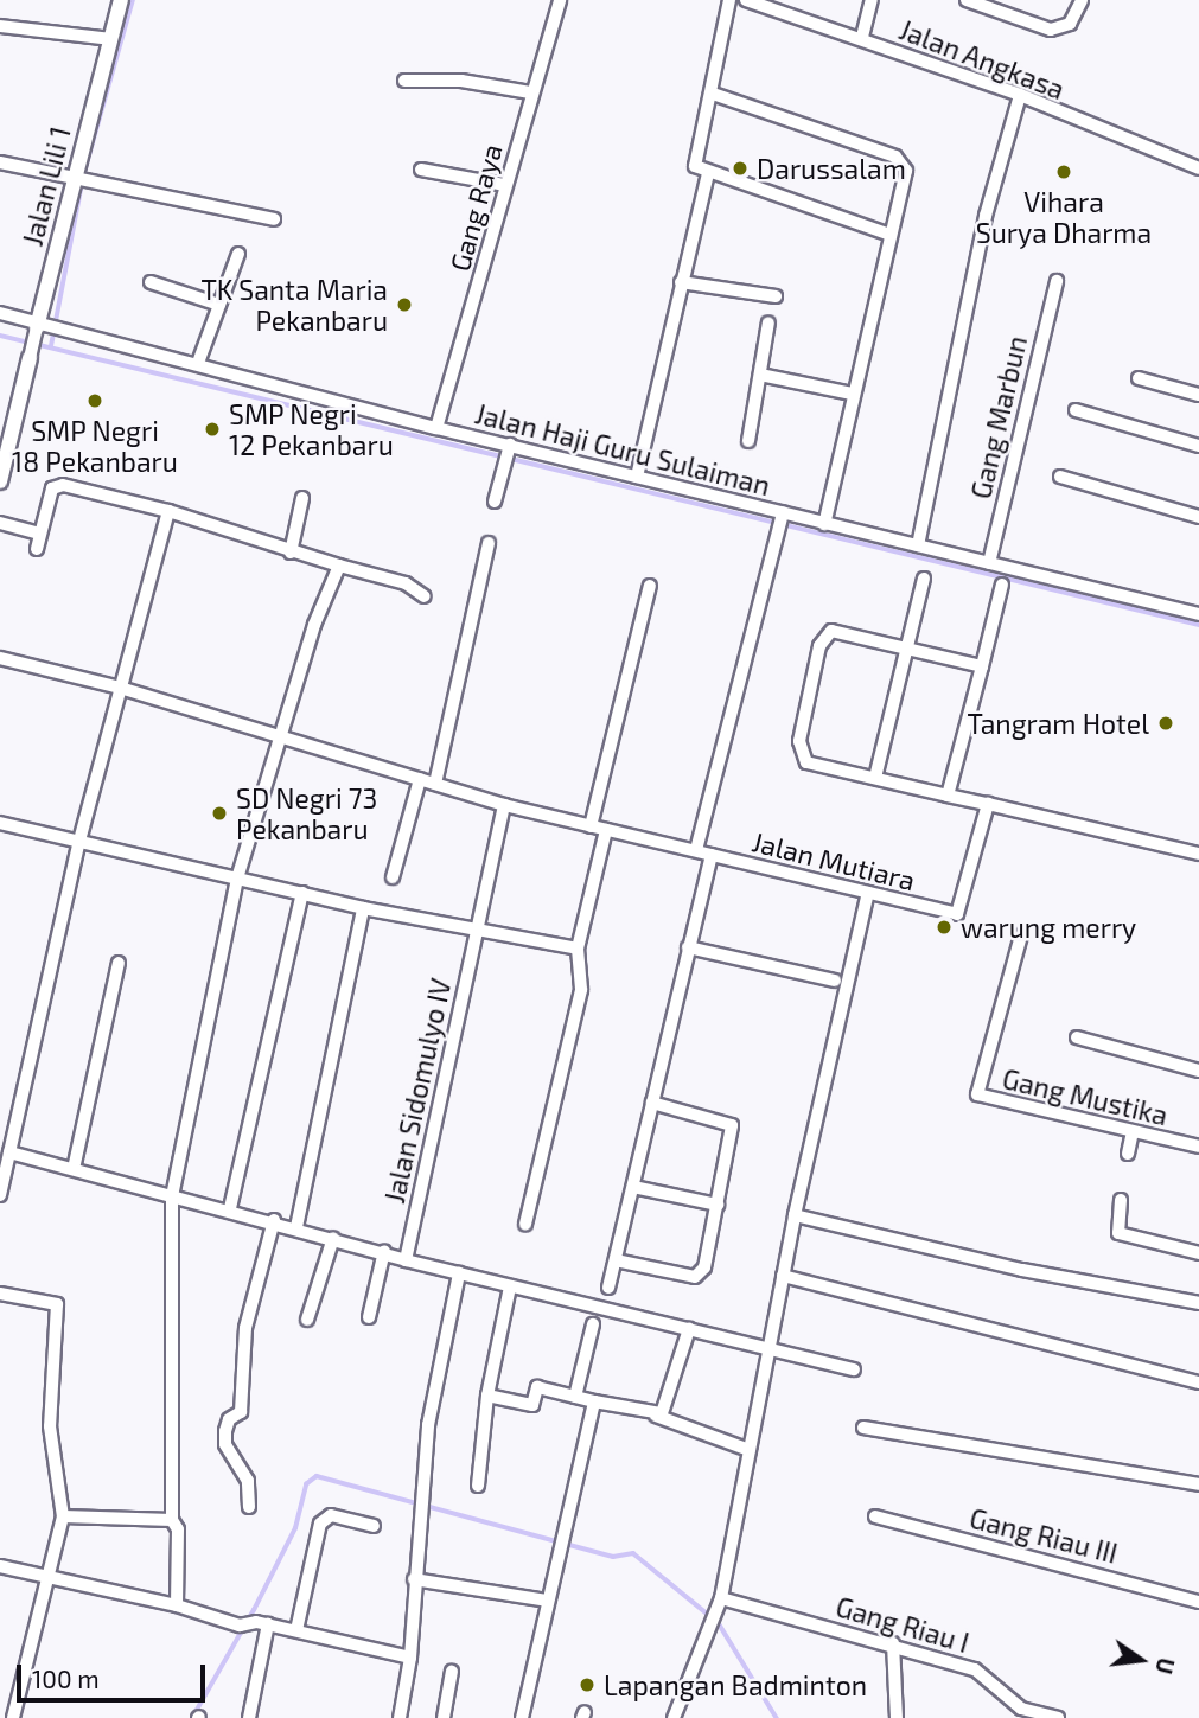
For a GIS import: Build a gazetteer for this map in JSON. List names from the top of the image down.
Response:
{
  "streets": {
    "street": [
      "Jalan Angkasa",
      "Jalan Lili 1",
      "Gang Raya",
      "Gang Marbun",
      "Jalan Haji Guru Sulaiman",
      "Jalan Mutiara",
      "Jalan Sidomulyo IV",
      "Gang Mustika",
      "Gang Riau III",
      "Gang Riau I"
    ]
  },
  "crossings": [
    ["Jalan Lili 1", "Jalan Haji Guru Sulaiman"],
    ["Gang Raya", "Jalan Haji Guru Sulaiman"],
    ["Gang Marbun", "Jalan Haji Guru Sulaiman"]
  ],
  "places": [
    "Darussalam",
    "Vihara Surya Dharma",
    "TK Santa Maria Pekanbaru",
    "SMP Negri 18 Pekanbaru",
    "SMP Negri 12 Pekanbaru",
    "Tangram Hotel",
    "SD Negri 73 Pekanbaru",
    "warung merry",
    "Lapangan Badminton"
  ],
  "scale_bar": "100 m",
  "north": "right"
}
